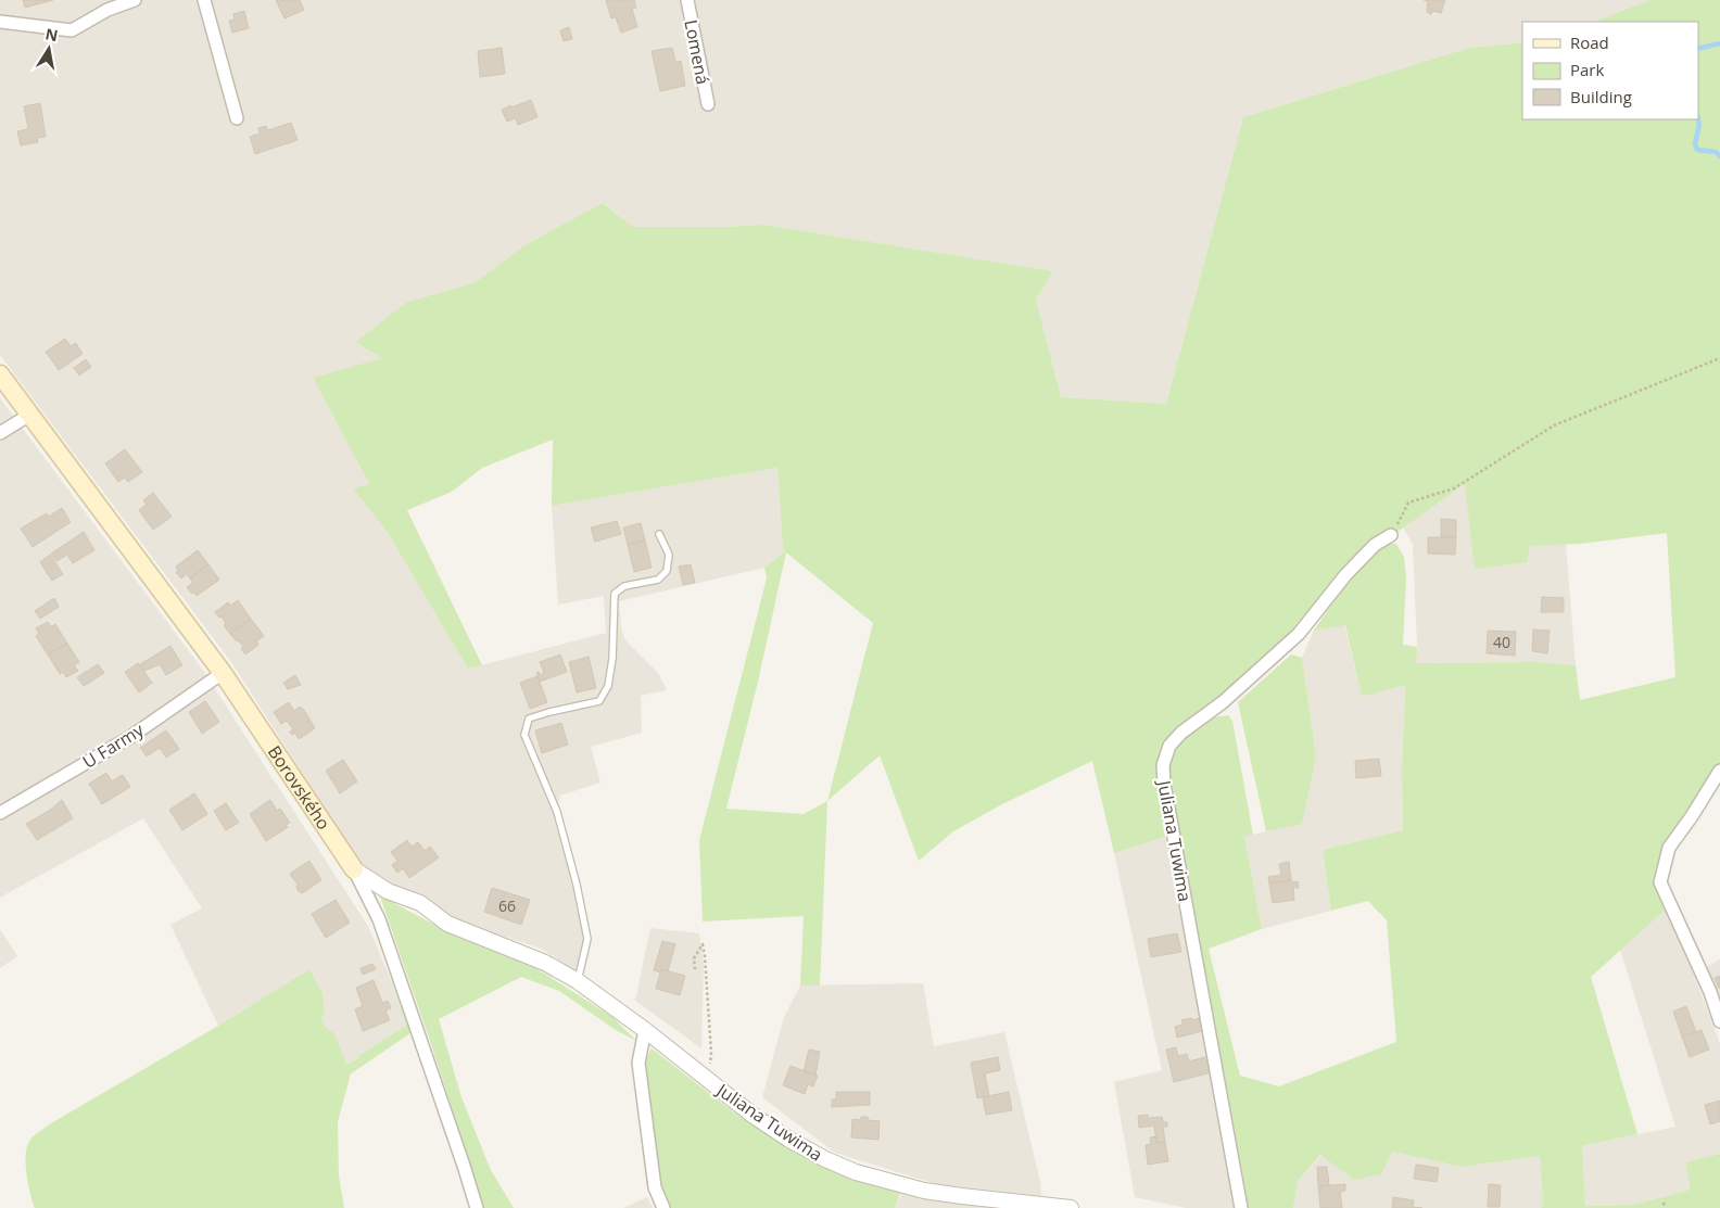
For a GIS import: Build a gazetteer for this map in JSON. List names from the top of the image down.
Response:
{
  "streets": {
    "main road": ["Borovského"],
    "street": ["Lomená", "U Farmy", "Juliana Tuwima"]
  },
  "crossings": [
    ["U Farmy", "Borovského"],
    ["Borovského", "Juliana Tuwima"]
  ],
  "house_numbers": ["40", "66"],
  "legend": ["Road", "Park", "Building"],
  "north": "top"
}
